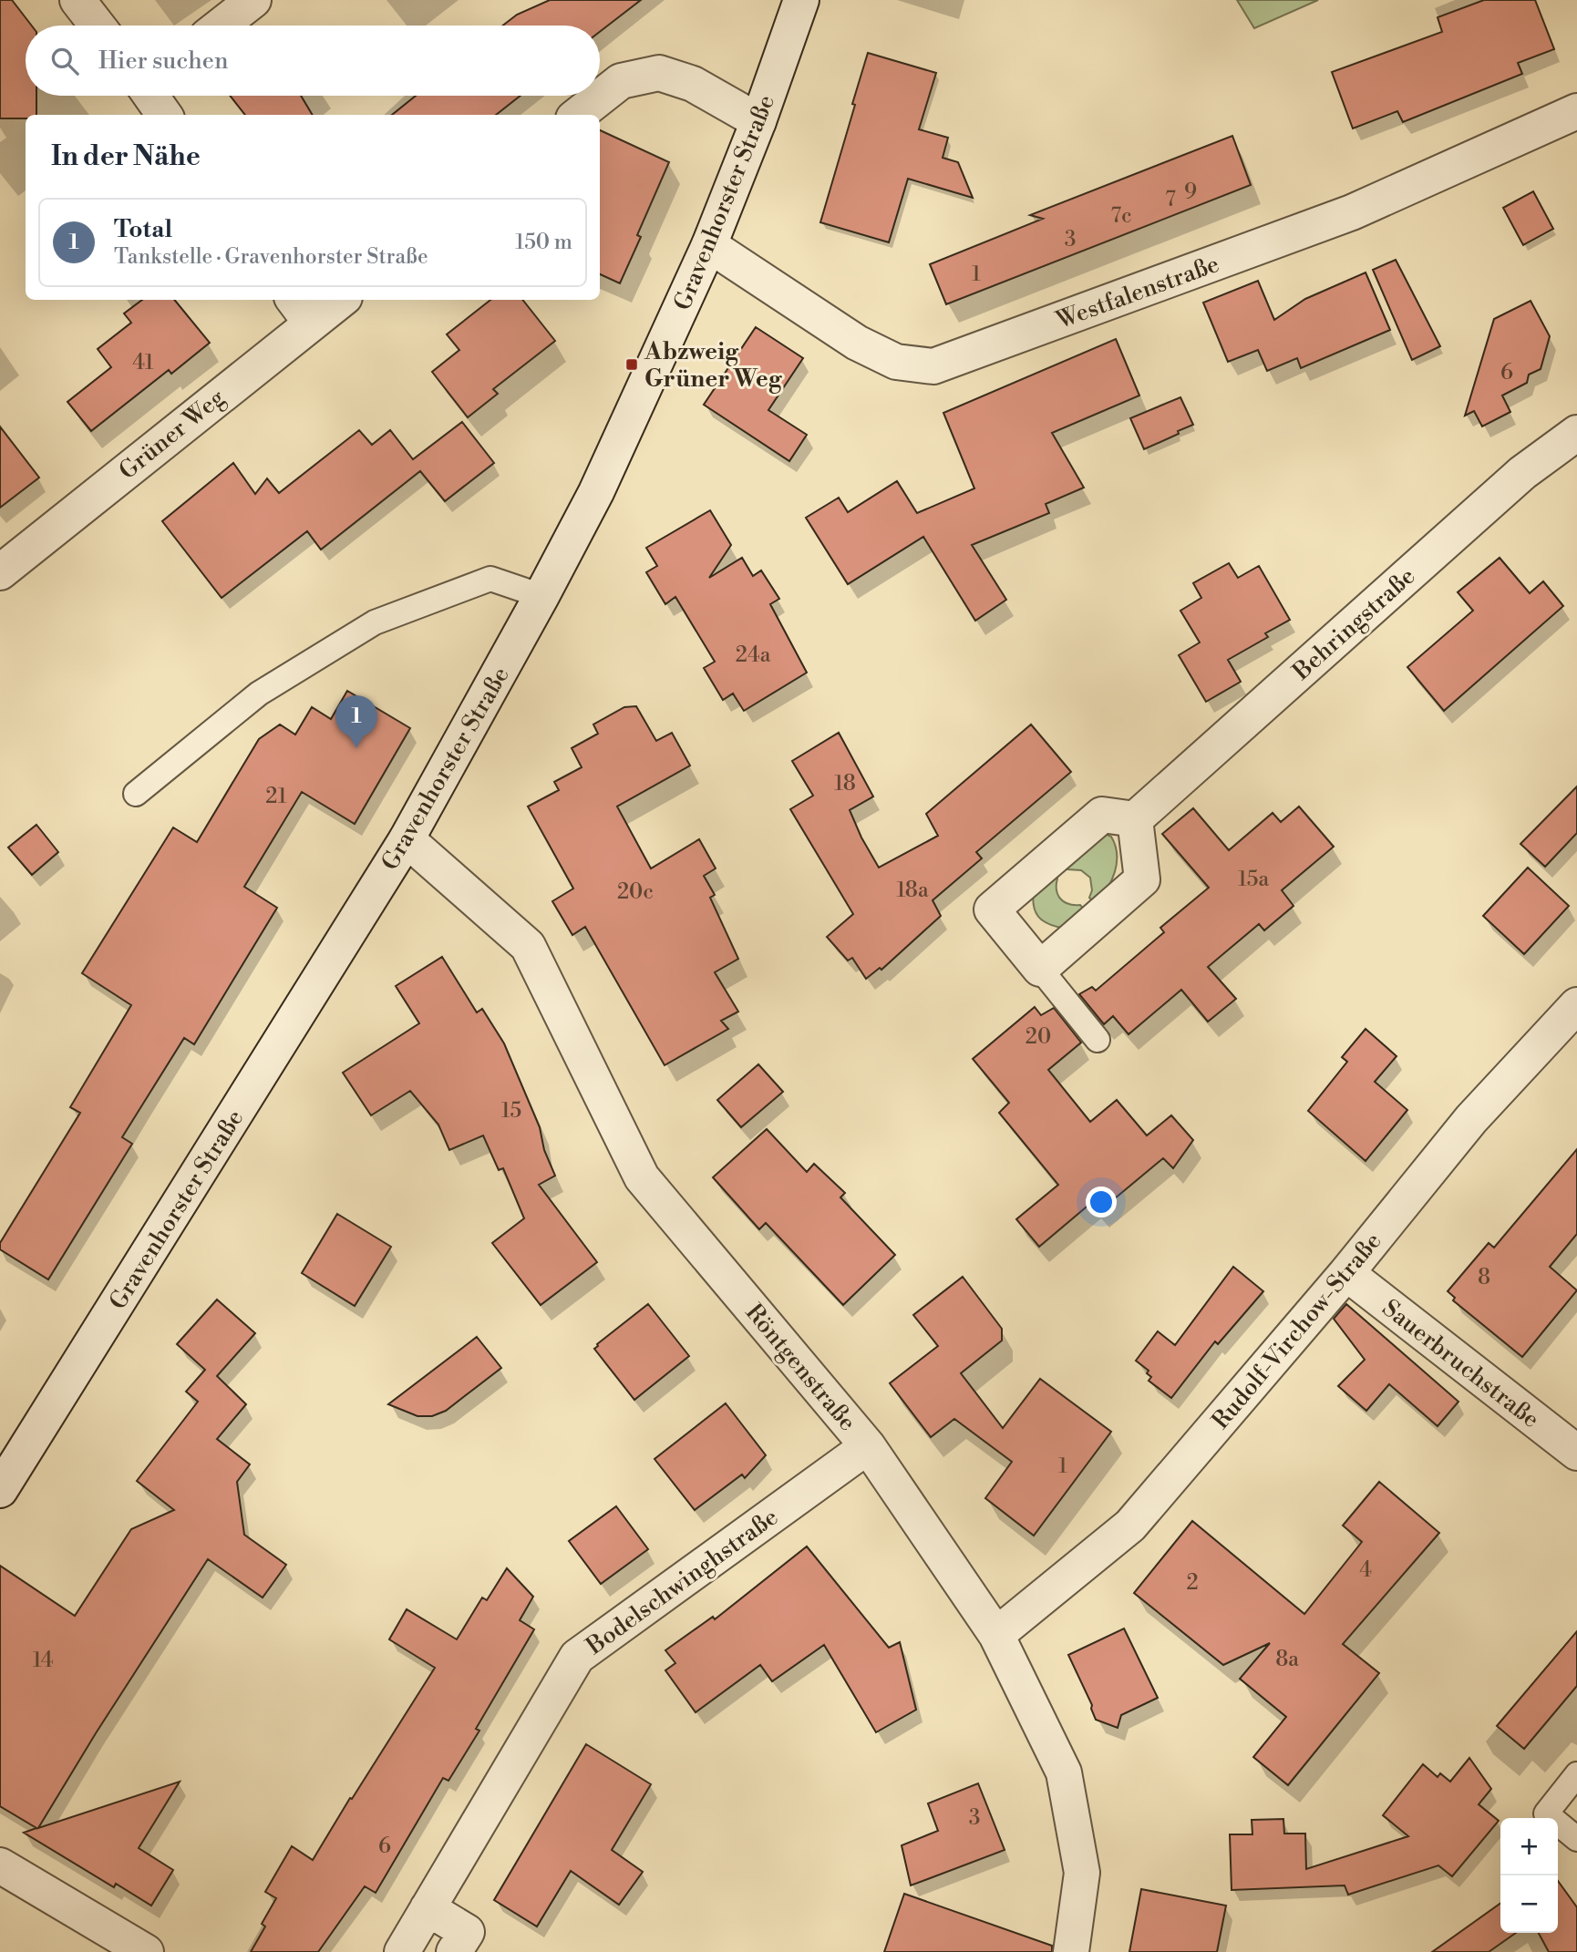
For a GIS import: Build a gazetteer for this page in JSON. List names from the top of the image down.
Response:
{
  "streets": {
    "street": [
      "Gravenhorster Straße",
      "Westfalenstraße",
      "Grüner Weg",
      "Behringstraße",
      "Rudolf-Virchow-Straße",
      "Sauerbruchstraße",
      "Röntgenstraße",
      "Bodelschwinghstraße"
    ]
  },
  "crossings": [
    ["Gravenhorster Straße", "Westfalenstraße"],
    ["Gravenhorster Straße", "Röntgenstraße"],
    ["Rudolf-Virchow-Straße", "Sauerbruchstraße"],
    ["Rudolf-Virchow-Straße", "Röntgenstraße"],
    ["Röntgenstraße", "Bodelschwinghstraße"]
  ],
  "places": {
    "transit": ["Abzweig Grüner Weg"]
  },
  "house_numbers": [
    "9",
    "7",
    "7c",
    "3",
    "1",
    "41",
    "6",
    "24a",
    "18",
    "21",
    "15a",
    "18a",
    "20c",
    "20",
    "15",
    "8",
    "1",
    "4",
    "2",
    "8a",
    "14",
    "3",
    "6"
  ],
  "page": {
    "search": "Hier suchen",
    "heading": "In der Nähe",
    "list": [
      {
        "mark": "1",
        "name": "Total",
        "note": "Tankstelle · Gravenhorster Straße",
        "value": "150 m"
      }
    ],
    "pins": "1",
    "map_buttons": ["+", "−"]
  }
}
